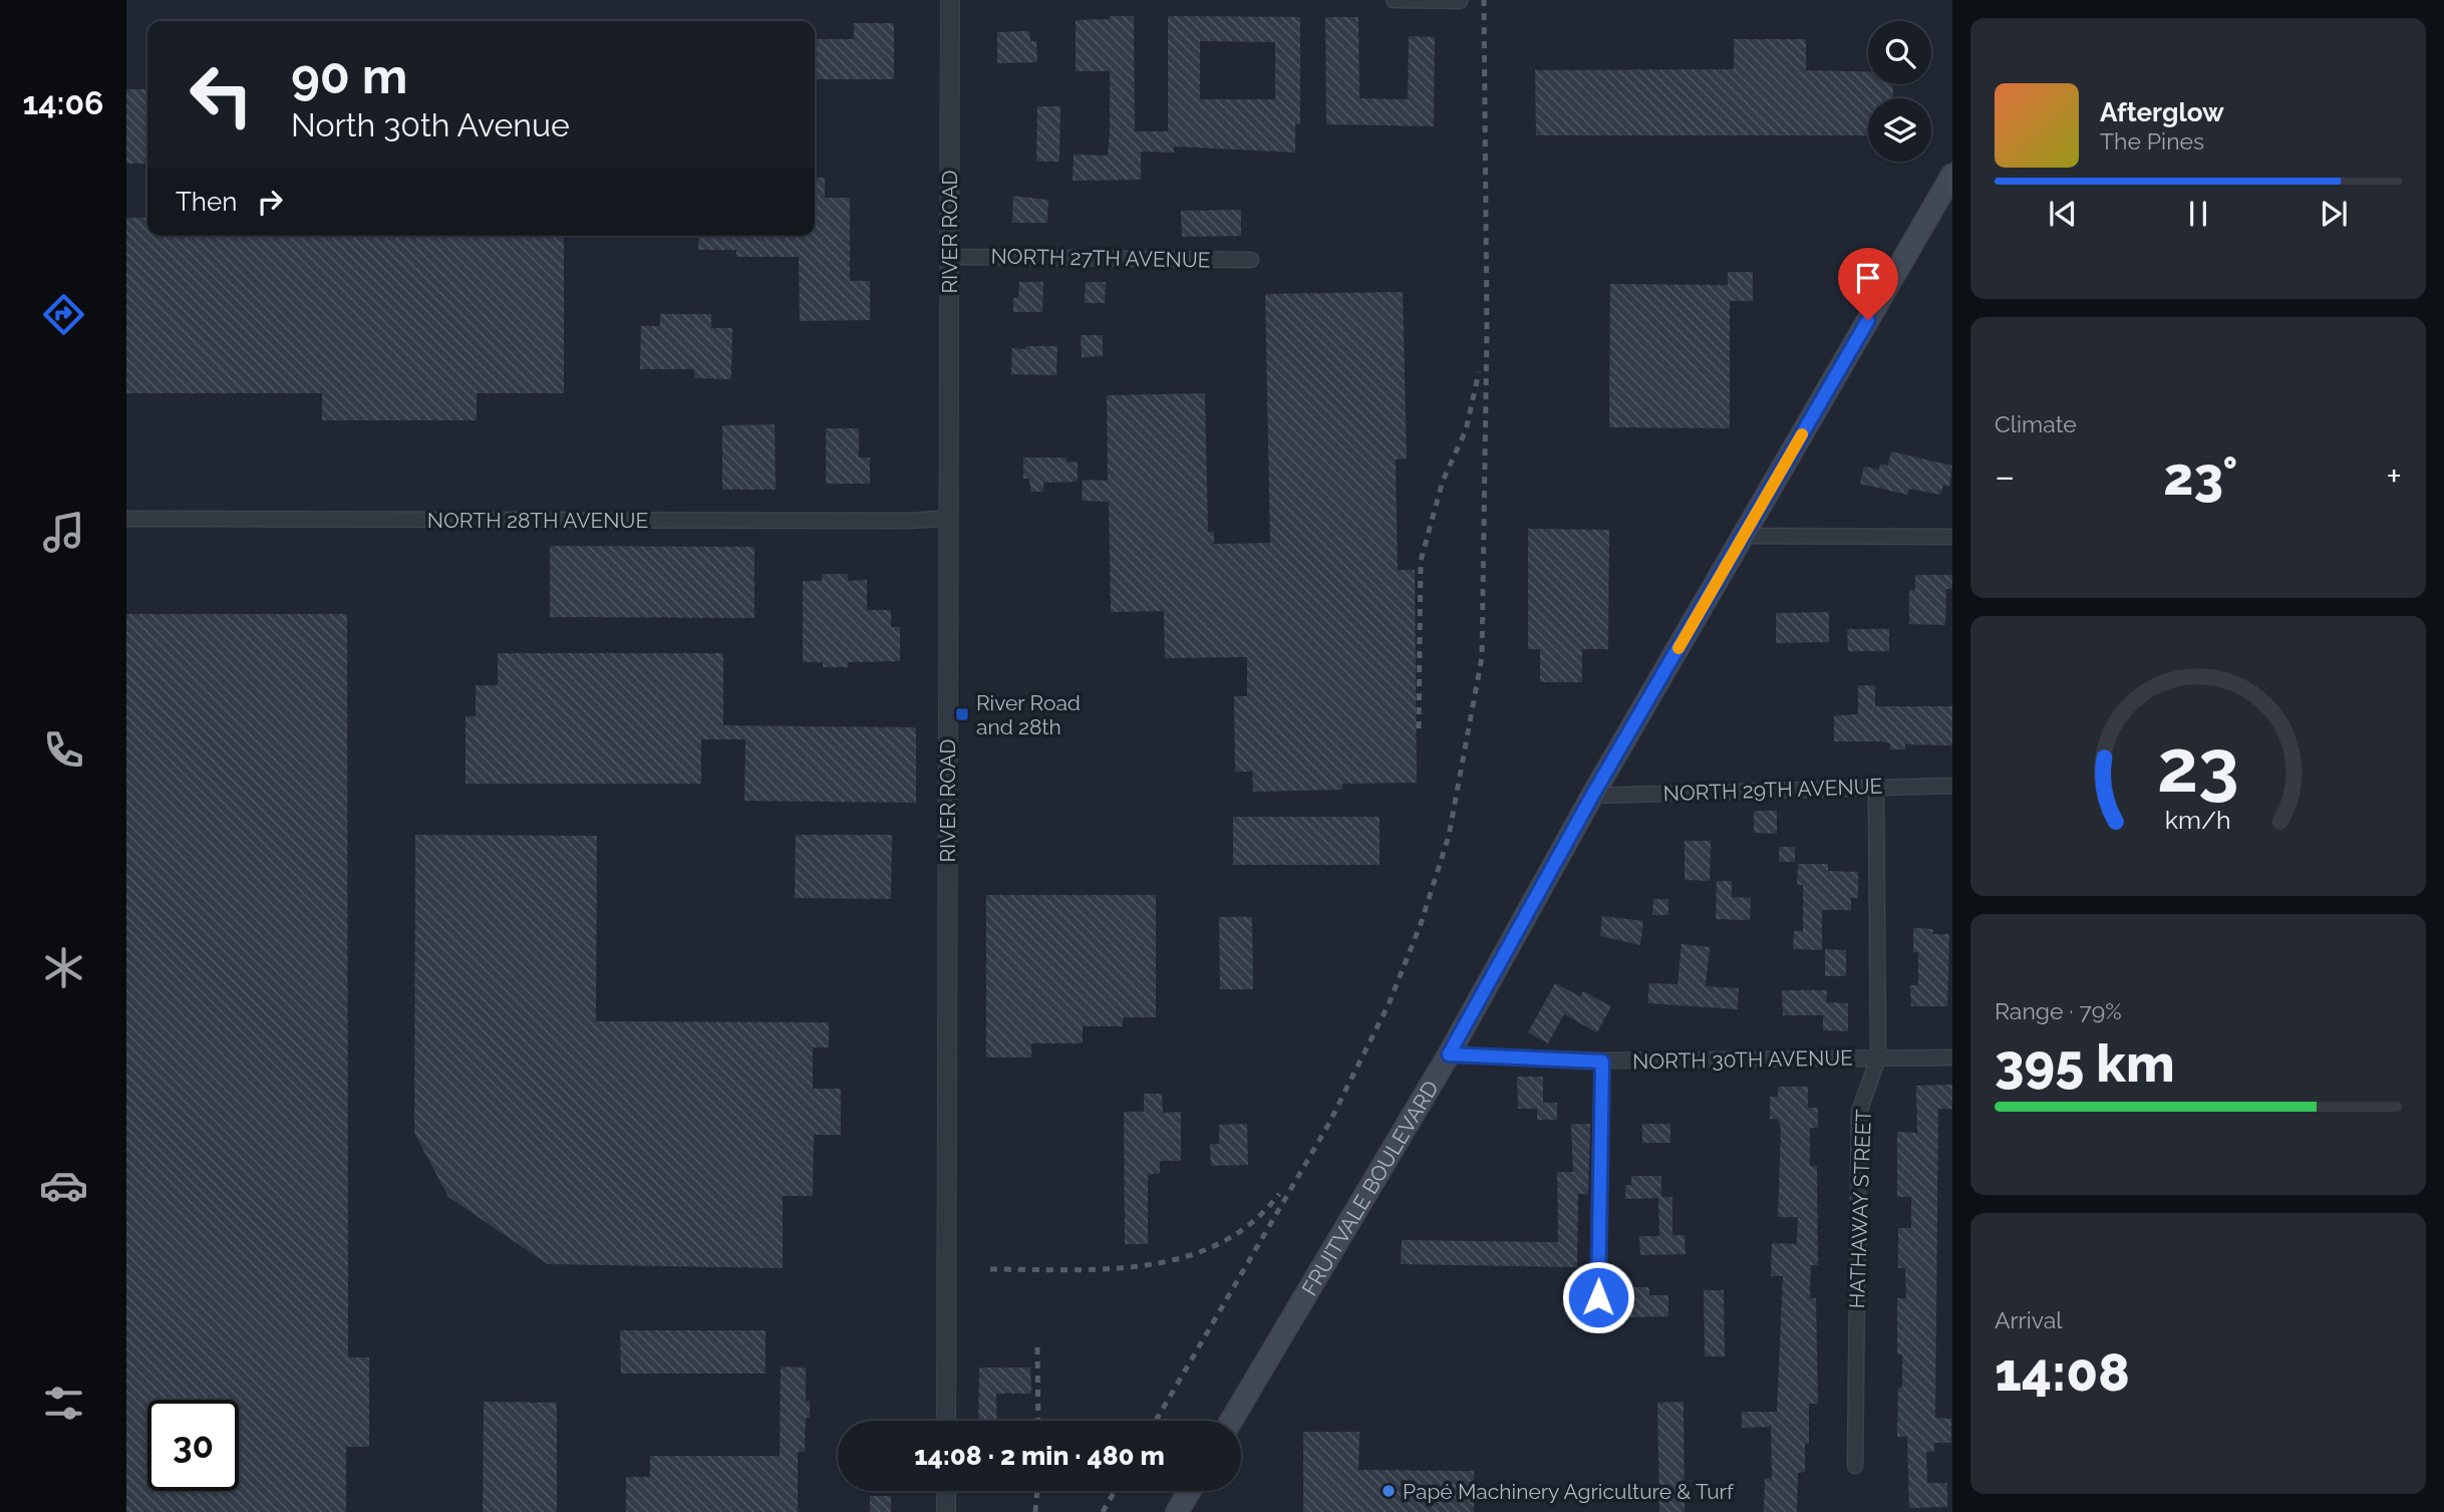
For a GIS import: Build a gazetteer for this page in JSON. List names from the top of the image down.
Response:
{
  "streets": {
    "main road": ["FRUITVALE BOULEVARD"],
    "street": [
      "RIVER ROAD",
      "NORTH 27TH AVENUE",
      "NORTH 28TH AVENUE",
      "NORTH 29TH AVENUE",
      "NORTH 30TH AVENUE",
      "HATHAWAY STREET"
    ]
  },
  "crossings": [
    ["RIVER ROAD", "NORTH 27TH AVENUE"],
    ["RIVER ROAD", "NORTH 28TH AVENUE"],
    ["NORTH 29TH AVENUE", "FRUITVALE BOULEVARD"],
    ["NORTH 29TH AVENUE", "HATHAWAY STREET"],
    ["NORTH 30TH AVENUE", "FRUITVALE BOULEVARD"],
    ["NORTH 30TH AVENUE", "HATHAWAY STREET"]
  ],
  "places": {
    "transit": ["River Road and 28th"],
    "other": ["Papé Machinery Agriculture & Turf"]
  },
  "page": {
    "tabs": "14:06",
    "turn": ["90 m", "North 30th Avenue"],
    "song": ["Afterglow", "The Pines"],
    "then": "Then",
    "tile": [
      "Climate",
      ["Range · 79%", "395 km"],
      ["Arrival", "14:08"]
    ],
    "heat": ["−", "23°", "+"],
    "limit": "30",
    "trip": "14:08 · 2 min · 480 m",
    "gauge": ["23", "km/h"]
  }
}
